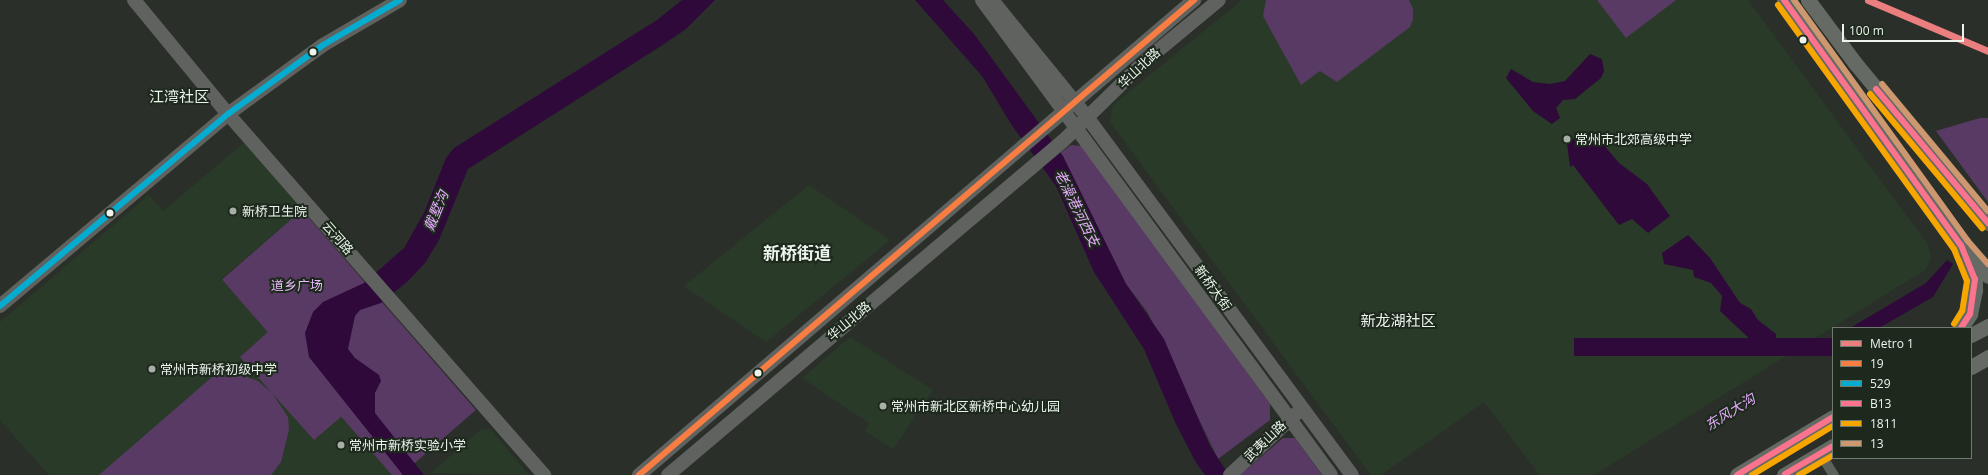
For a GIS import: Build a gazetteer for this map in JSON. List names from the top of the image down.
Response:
{
  "streets": {
    "street": [
      "华山北路",
      "云河路",
      "新桥大街",
      "武夷山路"
    ]
  },
  "crossings": [
    ["华山北路", "新桥大街"],
    ["新桥大街", "武夷山路"]
  ],
  "districts": ["江湾社区", "新桥街道", "新龙湖社区"],
  "water": ["老澡港河西支", "戴墅沟", "东风大沟"],
  "parks": ["道乡广场"],
  "places": [
    "常州市北郊高级中学",
    "新桥卫生院",
    "常州市新桥初级中学",
    "常州市新北区新桥中心幼儿园",
    "常州市新桥实验小学"
  ],
  "lines": [
    "metro line 1",
    "transit line 19",
    "transit line 529",
    "transit line B13",
    "transit line 13",
    "transit line 1811"
  ],
  "legend": [
    "Metro 1",
    "19",
    "529",
    "B13",
    "1811",
    "13"
  ],
  "scale_bar": "100 m"
}
